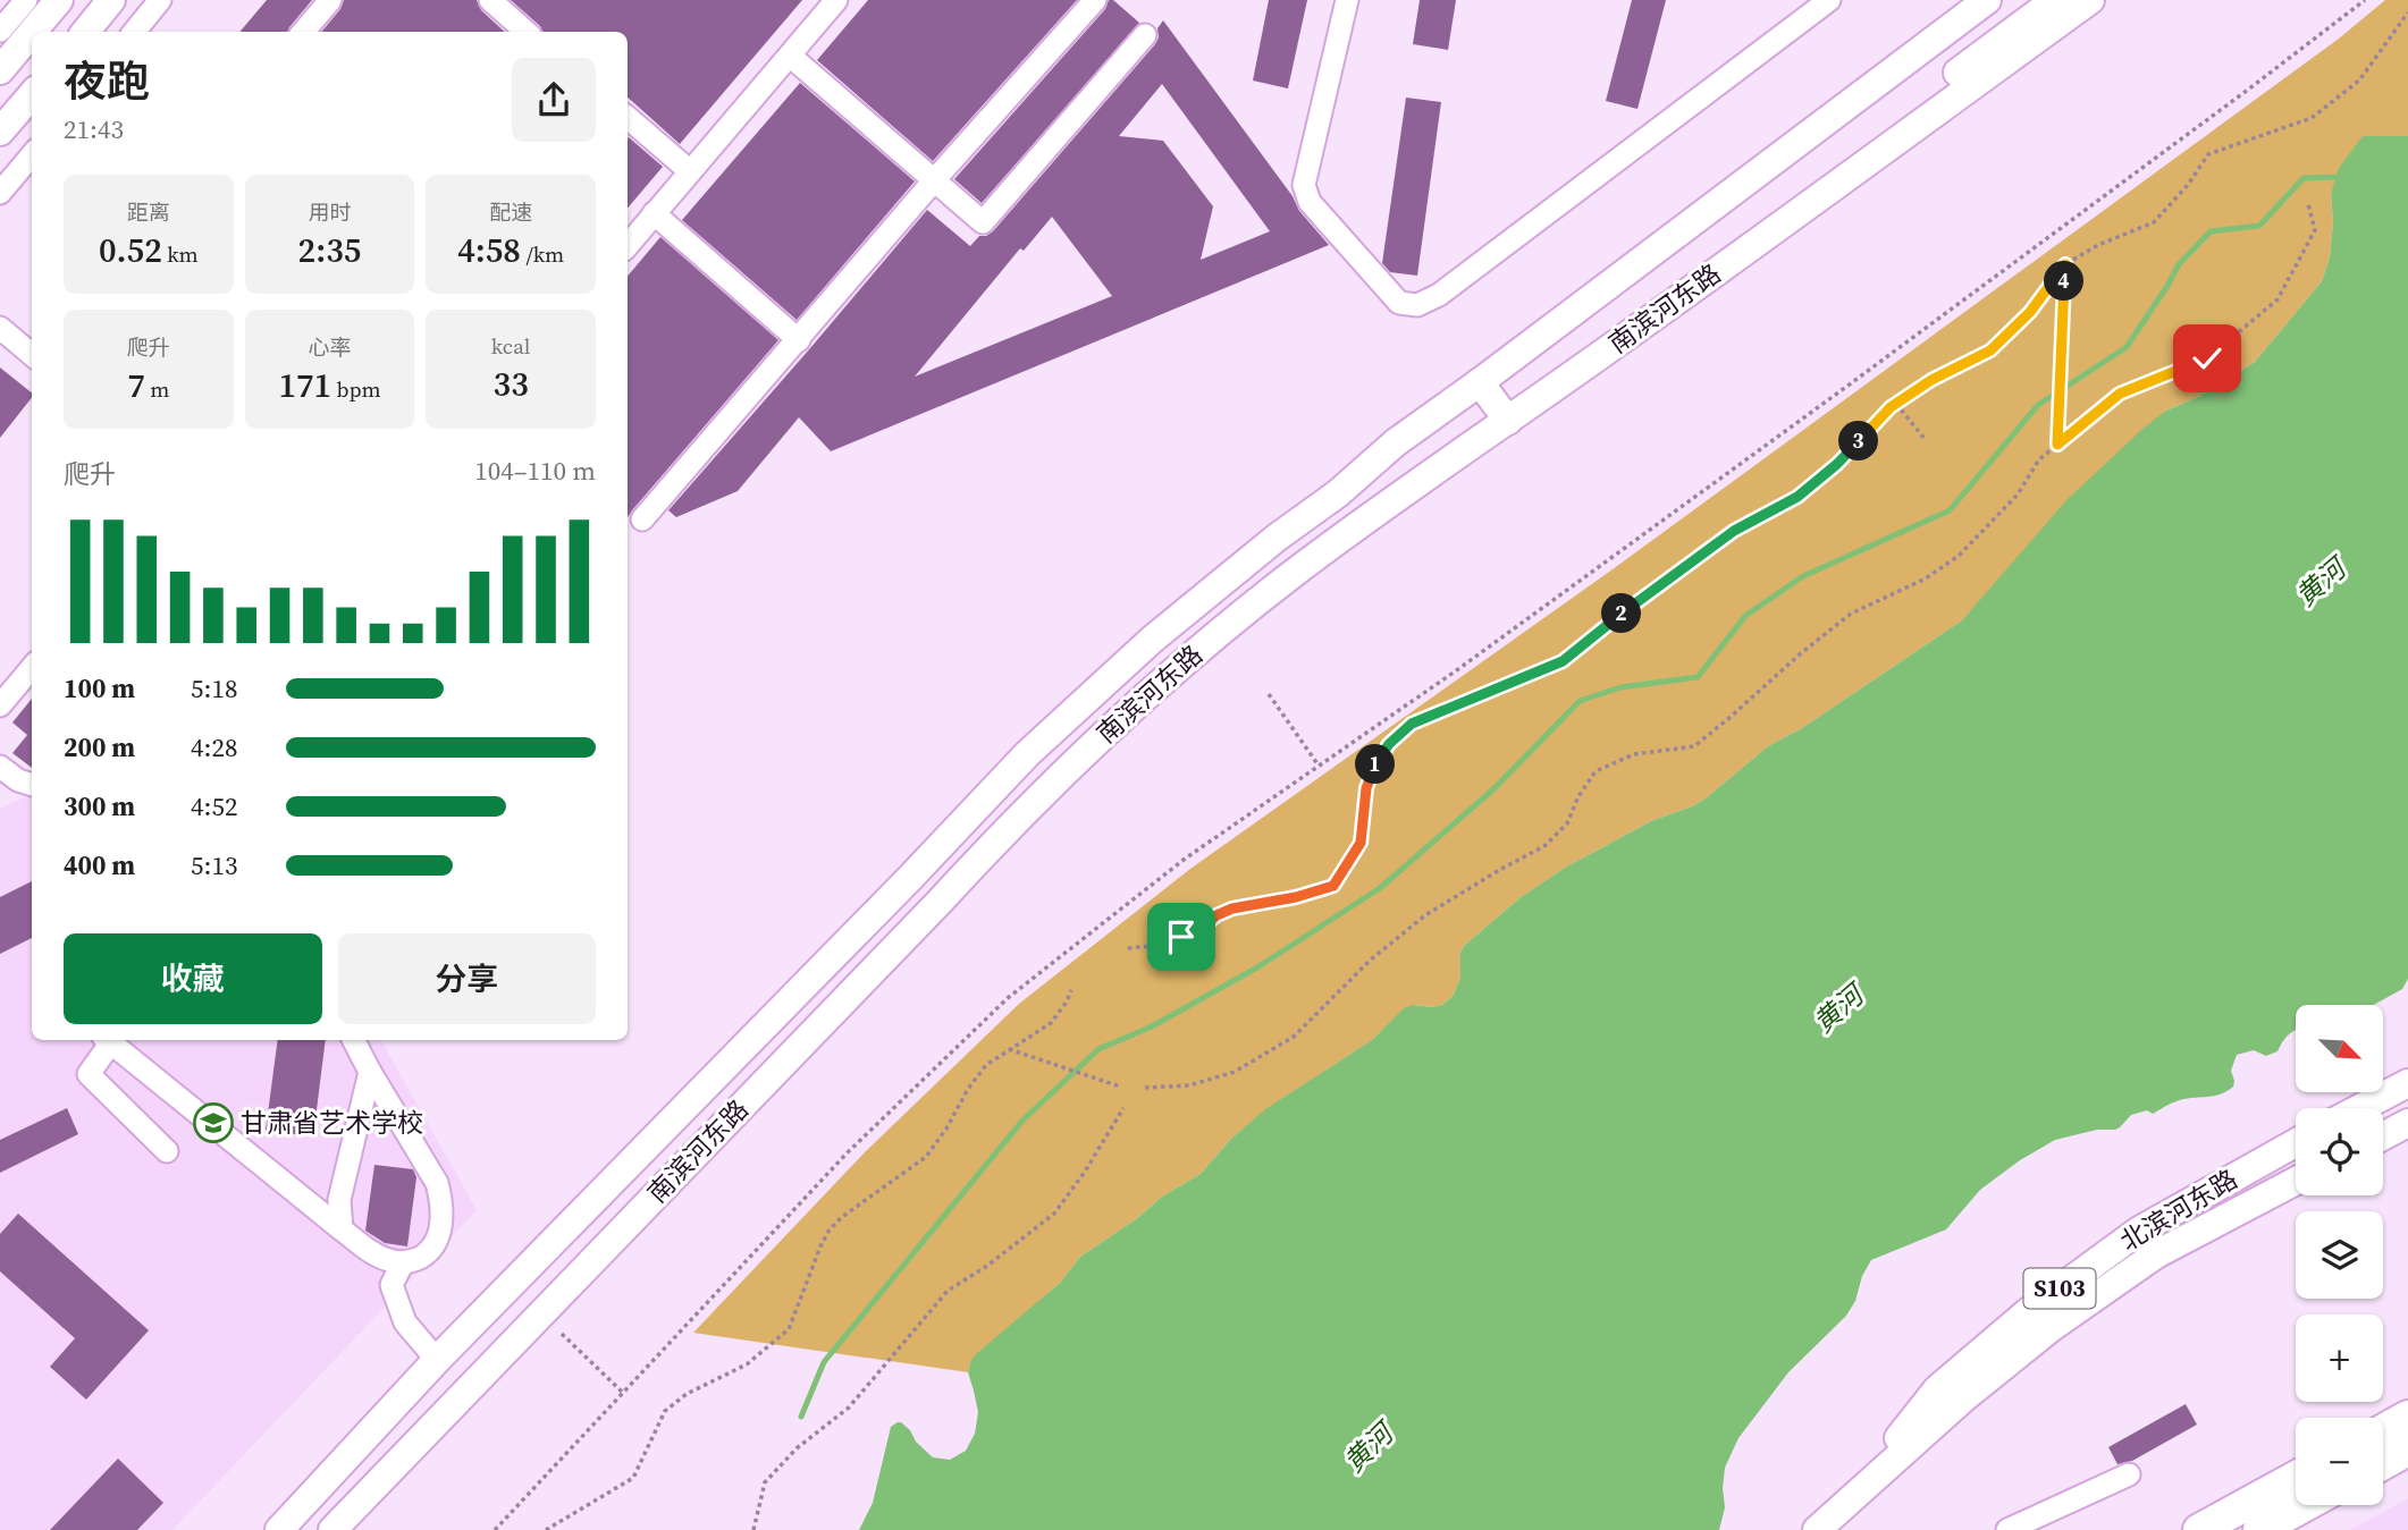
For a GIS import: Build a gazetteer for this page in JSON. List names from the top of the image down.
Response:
{
  "streets": {
    "main road": ["南滨河东路", "北滨河东路", "S103"]
  },
  "water": ["黄河"],
  "places": {
    "school or university": ["甘肃省艺术学校"]
  },
  "north": "bottom right",
  "page": {
    "heading": ["夜跑", "21:43"],
    "stats": [
      ["距离", "0.52 km"],
      ["用时", "2:35"],
      ["配速", "4:58 /km"],
      ["爬升", "7 m"],
      ["心率", "171 bpm"],
      ["kcal", "33"]
    ],
    "pins": [
      "4",
      "3",
      "2",
      "1"
    ],
    "chart": ["爬升", "104–110 m"],
    "list": [
      {
        "name": "100 m",
        "note": "5:18"
      },
      {
        "name": "200 m",
        "note": "4:28"
      },
      {
        "name": "300 m",
        "note": "4:52"
      },
      {
        "name": "400 m",
        "note": "5:13"
      }
    ],
    "buttons": ["收藏", "分享"],
    "map_buttons": ["+", "−"]
  }
}
